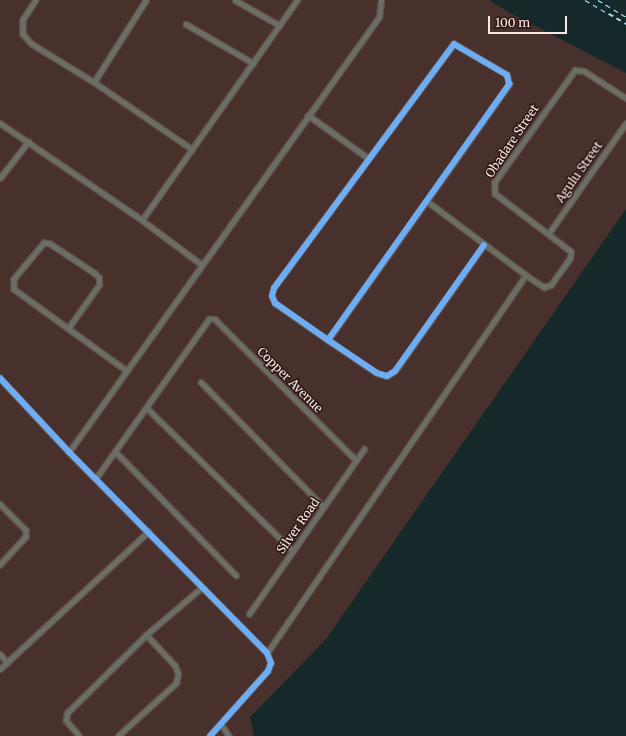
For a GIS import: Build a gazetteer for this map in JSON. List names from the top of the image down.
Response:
{
  "streets": {
    "street": [
      "Obadare Street",
      "Agulu Street",
      "Copper Avenue",
      "Silver Road"
    ]
  },
  "crossings": [
    ["Obadare Street", "Agulu Street"],
    ["Copper Avenue", "Silver Road"]
  ],
  "scale_bar": "100 m"
}
